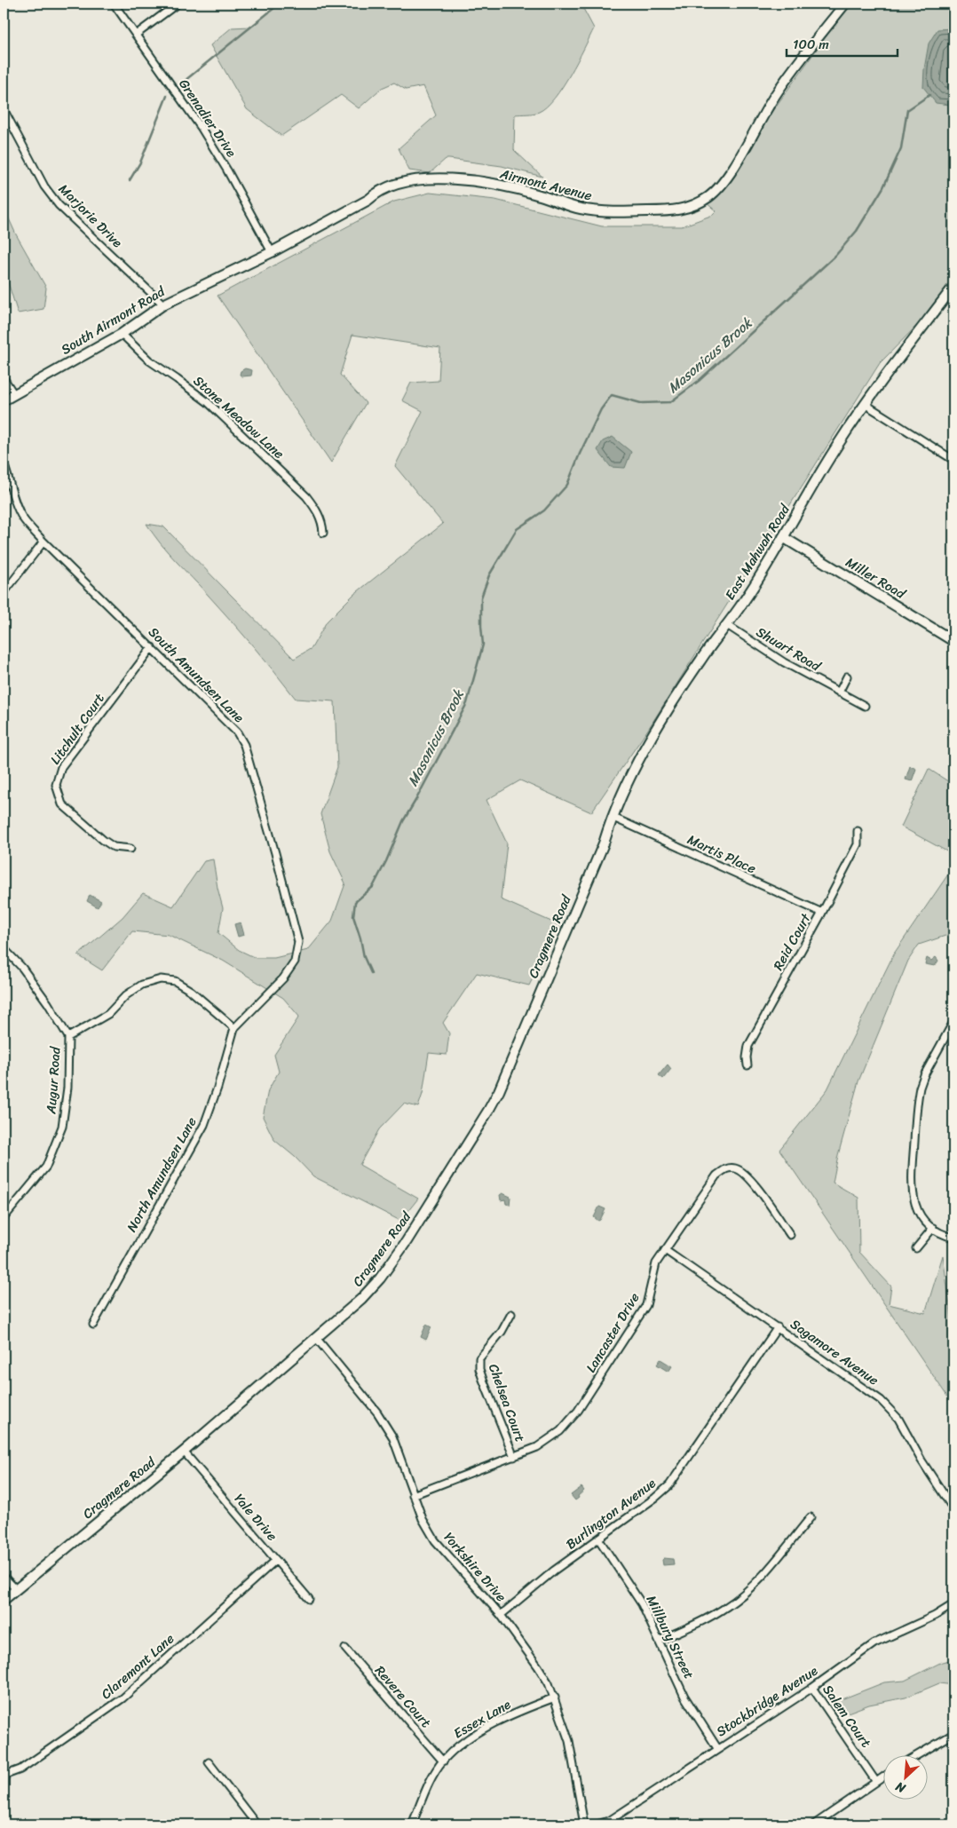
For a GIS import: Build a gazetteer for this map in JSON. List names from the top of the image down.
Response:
{
  "streets": {
    "street": [
      "Grenadier Drive",
      "Airmont Avenue",
      "Marjorie Drive",
      "South Airmont Road",
      "Stone Meadow Lane",
      "East Mahwah Road",
      "Miller Road",
      "Shuart Road",
      "South Amundsen Lane",
      "Litchult Court",
      "Martis Place",
      "Cragmere Road",
      "Reid Court",
      "Augur Road",
      "North Amundsen Lane",
      "Lancaster Drive",
      "Sagamore Avenue",
      "Chelsea Court",
      "Burlington Avenue",
      "Yale Drive",
      "Yorkshire Drive",
      "Millbury Street",
      "Claremont Lane",
      "Revere Court",
      "Stockbridge Avenue",
      "Salem Court",
      "Essex Lane"
    ]
  },
  "crossings": [
    ["Grenadier Drive", "Airmont Avenue"],
    ["Airmont Avenue", "South Airmont Road"],
    ["Marjorie Drive", "South Airmont Road"],
    ["South Airmont Road", "Stone Meadow Lane"],
    ["East Mahwah Road", "Miller Road"],
    ["East Mahwah Road", "Shuart Road"],
    ["East Mahwah Road", "Martis Place"],
    ["East Mahwah Road", "Cragmere Road"],
    ["South Amundsen Lane", "Litchult Court"],
    ["South Amundsen Lane", "North Amundsen Lane"],
    ["Martis Place", "Reid Court"],
    ["Cragmere Road", "Yale Drive"],
    ["Cragmere Road", "Yorkshire Drive"],
    ["Lancaster Drive", "Sagamore Avenue"],
    ["Lancaster Drive", "Chelsea Court"],
    ["Lancaster Drive", "Yorkshire Drive"],
    ["Sagamore Avenue", "Burlington Avenue"],
    ["Burlington Avenue", "Yorkshire Drive"],
    ["Burlington Avenue", "Millbury Street"],
    ["Yale Drive", "Claremont Lane"],
    ["Yorkshire Drive", "Essex Lane"],
    ["Millbury Street", "Stockbridge Avenue"],
    ["Revere Court", "Essex Lane"],
    ["Stockbridge Avenue", "Salem Court"]
  ],
  "water": ["Masonicus Brook"],
  "scale_bar": "100 m",
  "north": "bottom left"
}
